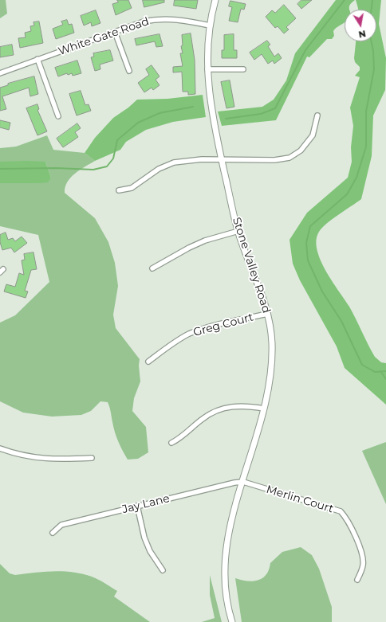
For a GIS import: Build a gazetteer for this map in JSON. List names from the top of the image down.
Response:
{
  "streets": {
    "street": [
      "White Gate Road",
      "Stone Valley Road",
      "Greg Court",
      "Merlin Court",
      "Jay Lane"
    ]
  },
  "crossings": [
    ["White Gate Road", "Stone Valley Road"],
    ["Stone Valley Road", "Greg Court"],
    ["Stone Valley Road", "Merlin Court"],
    ["Stone Valley Road", "Jay Lane"],
    ["Merlin Court", "Jay Lane"]
  ],
  "north": "bottom"
}
